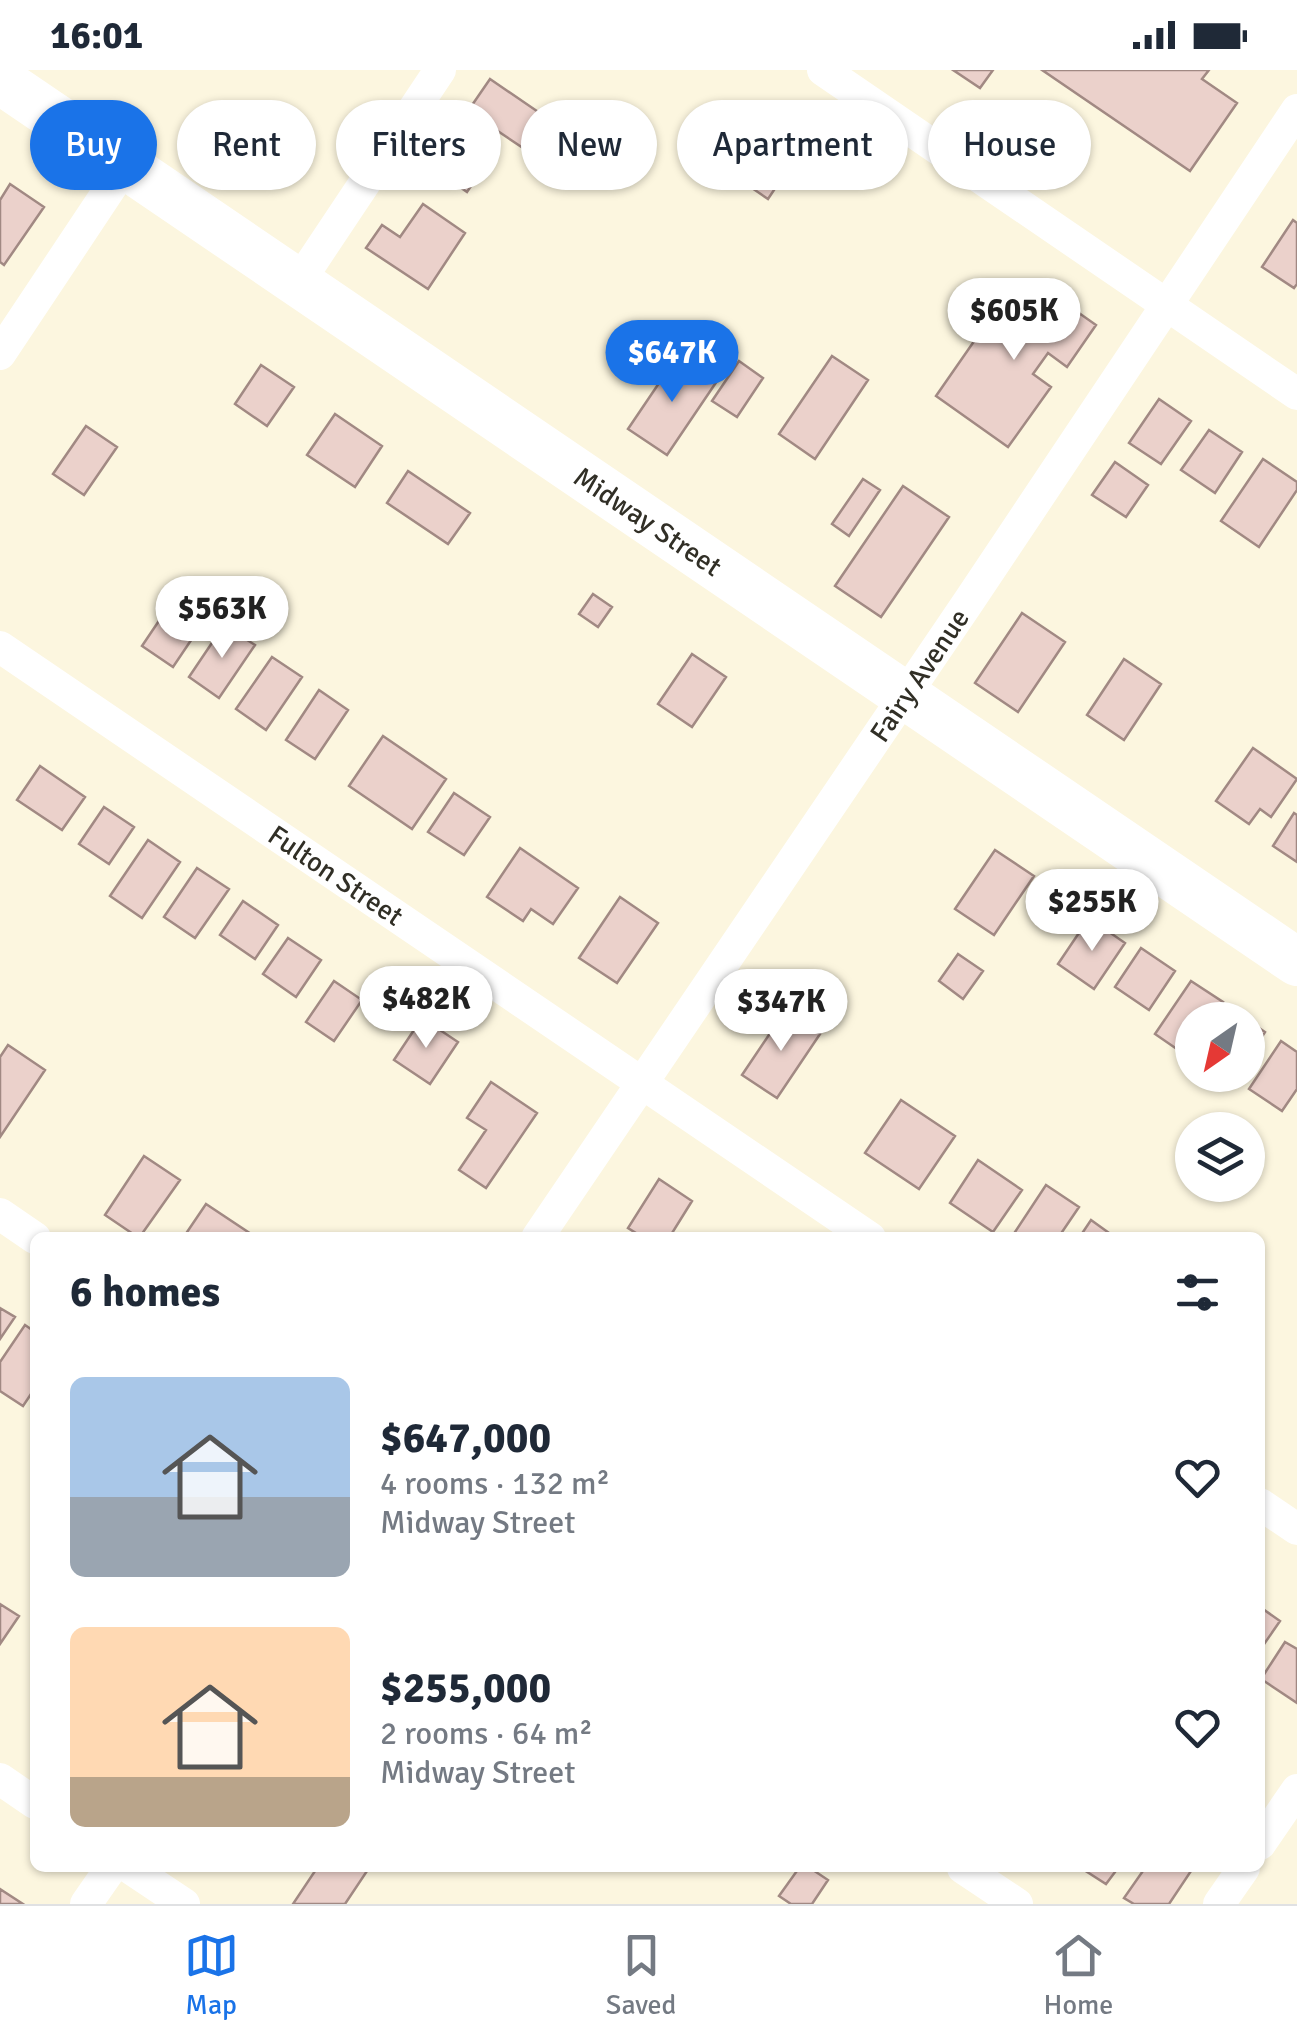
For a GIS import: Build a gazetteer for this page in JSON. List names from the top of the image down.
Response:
{
  "streets": {
    "street": ["Midway Street", "Fairy Avenue", "Fulton Street"]
  },
  "crossings": [
    ["Midway Street", "Fairy Avenue"],
    ["Fairy Avenue", "Fulton Street"]
  ],
  "north": "bottom left",
  "page": {
    "status": "16:01",
    "chip": [
      "Buy",
      "Rent",
      "Filters",
      "New",
      "Apartment",
      "House"
    ],
    "price": [
      "$605K",
      "$647K",
      "$563K",
      "$255K",
      "$482K",
      "$347K"
    ],
    "heading": "6 homes",
    "list": [
      {
        "name": "$647,000",
        "note": "4 rooms · 132 m² · Midway Street"
      },
      {
        "name": "$255,000",
        "note": "2 rooms · 64 m² · Midway Street"
      }
    ],
    "tabs": ["Map", "Saved", "Home"]
  }
}
